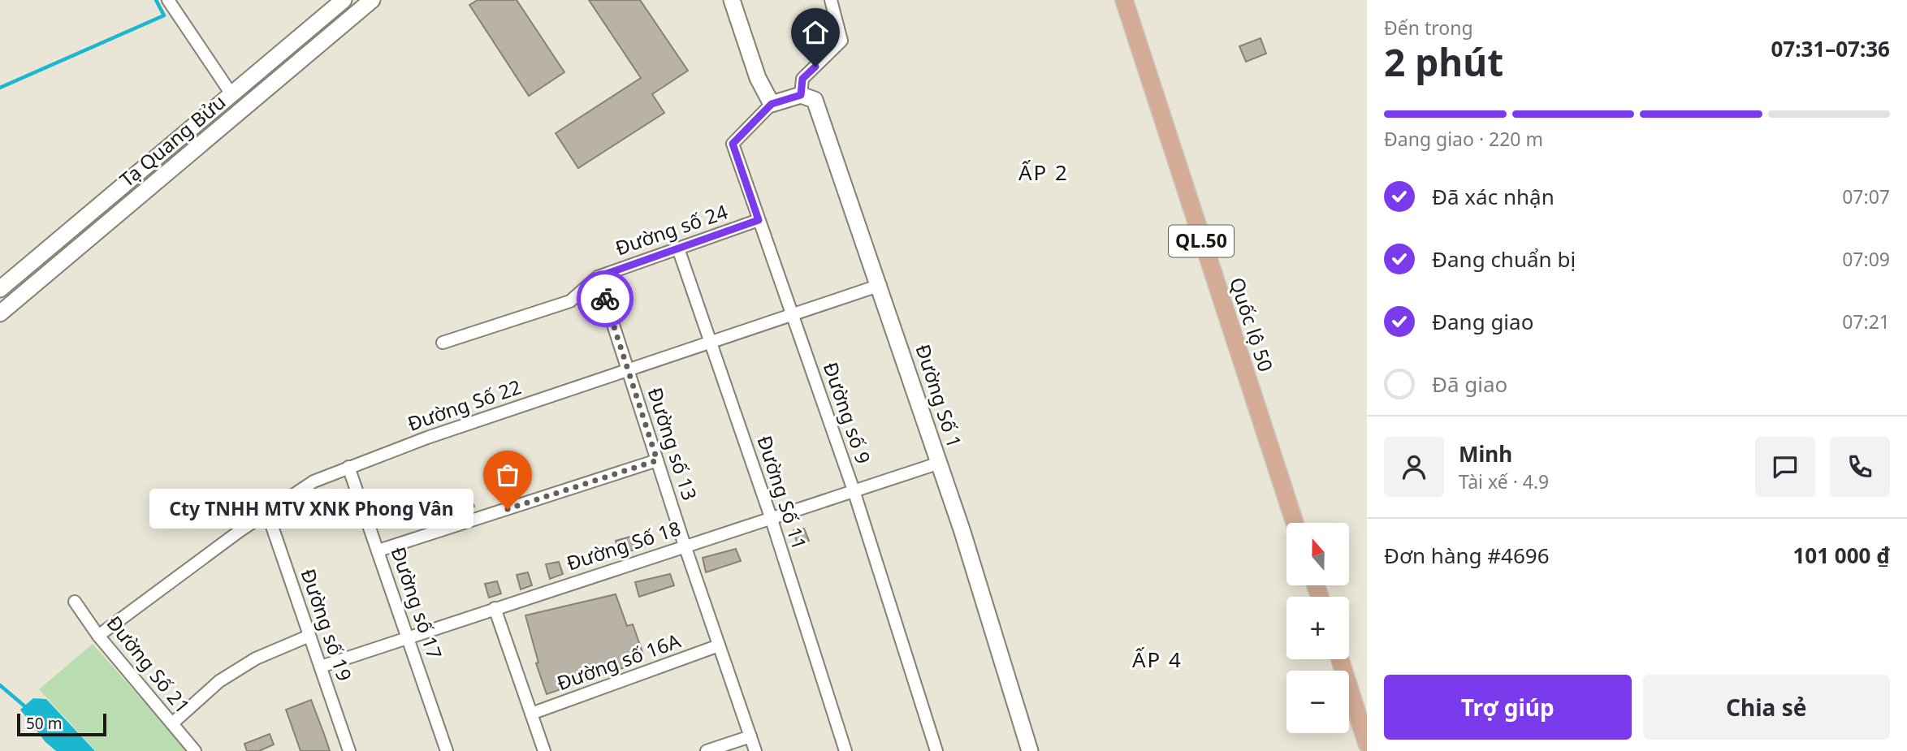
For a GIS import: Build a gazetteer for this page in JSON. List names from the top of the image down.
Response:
{
  "streets": {
    "main road": ["QL.50", "Quốc lộ 50"],
    "street": [
      "Tạ Quang Bửu",
      "Đường số 24",
      "Đường Số 1",
      "Đường Số 22",
      "Đường số 9",
      "Đường số 13",
      "Đường Số 11",
      "Đường Số 18",
      "Đường số 17",
      "Đường số 19",
      "Đường số 16A",
      "Đường Số 21"
    ]
  },
  "crossings": [
    ["Đường số 24", "Đường số 9"],
    ["Đường số 24", "Đường số 13"],
    ["Đường số 24", "Đường Số 11"],
    ["Đường Số 1", "Đường Số 22"],
    ["Đường Số 1", "Đường Số 18"],
    ["Đường Số 22", "Đường số 9"],
    ["Đường Số 22", "Đường số 13"],
    ["Đường Số 22", "Đường Số 11"],
    ["Đường Số 22", "Đường số 17"],
    ["Đường Số 22", "Đường số 19"],
    ["Đường Số 22", "Đường Số 21"],
    ["Đường số 9", "Đường Số 18"],
    ["Đường số 13", "Đường Số 18"],
    ["Đường số 13", "Đường số 16A"],
    ["Đường Số 11", "Đường Số 18"],
    ["Đường Số 18", "Đường số 17"],
    ["Đường Số 18", "Đường số 19"]
  ],
  "districts": ["ẤP 2", "ẤP 4"],
  "places": ["Cty TNHH MTV XNK Phong Vân"],
  "scale_bar": "50 m",
  "north": "top",
  "page": {
    "heading": ["2 phút", "Đến trong", "07:31–07:36"],
    "panel": [
      "Minh",
      "Tài xế · 4.9",
      "Đơn hàng #4696",
      "101 000 ₫"
    ],
    "bar": "Đang giao · 220 m",
    "list": [
      ["Đã xác nhận", "07:07"],
      ["Đang chuẩn bị", "07:09"],
      ["Đang giao", "07:21"],
      "Đã giao"
    ],
    "bubble": "Cty TNHH MTV XNK Phong Vân",
    "map_buttons": ["+", "−"],
    "buttons": ["Trợ giúp", "Chia sẻ"],
    "scale": "50 m"
  }
}
